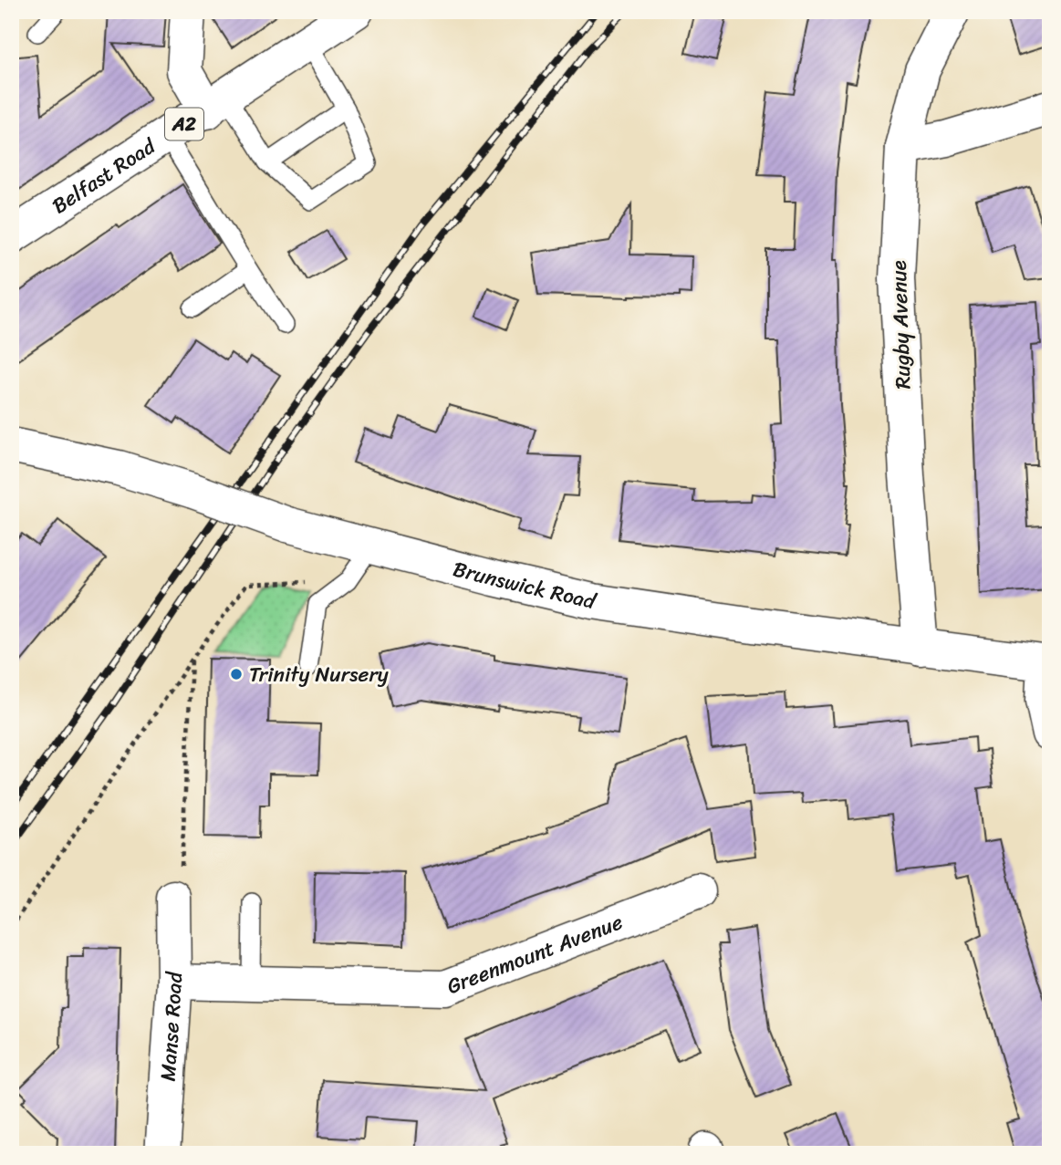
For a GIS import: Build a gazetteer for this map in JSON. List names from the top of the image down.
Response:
{
  "streets": {
    "street": [
      "A2",
      "Belfast Road",
      "Rugby Avenue",
      "Brunswick Road",
      "Greenmount Avenue",
      "Manse Road"
    ]
  },
  "crossings": [
    ["Rugby Avenue", "Brunswick Road"],
    ["Greenmount Avenue", "Manse Road"]
  ],
  "places": ["Trinity Nursery"]
}
